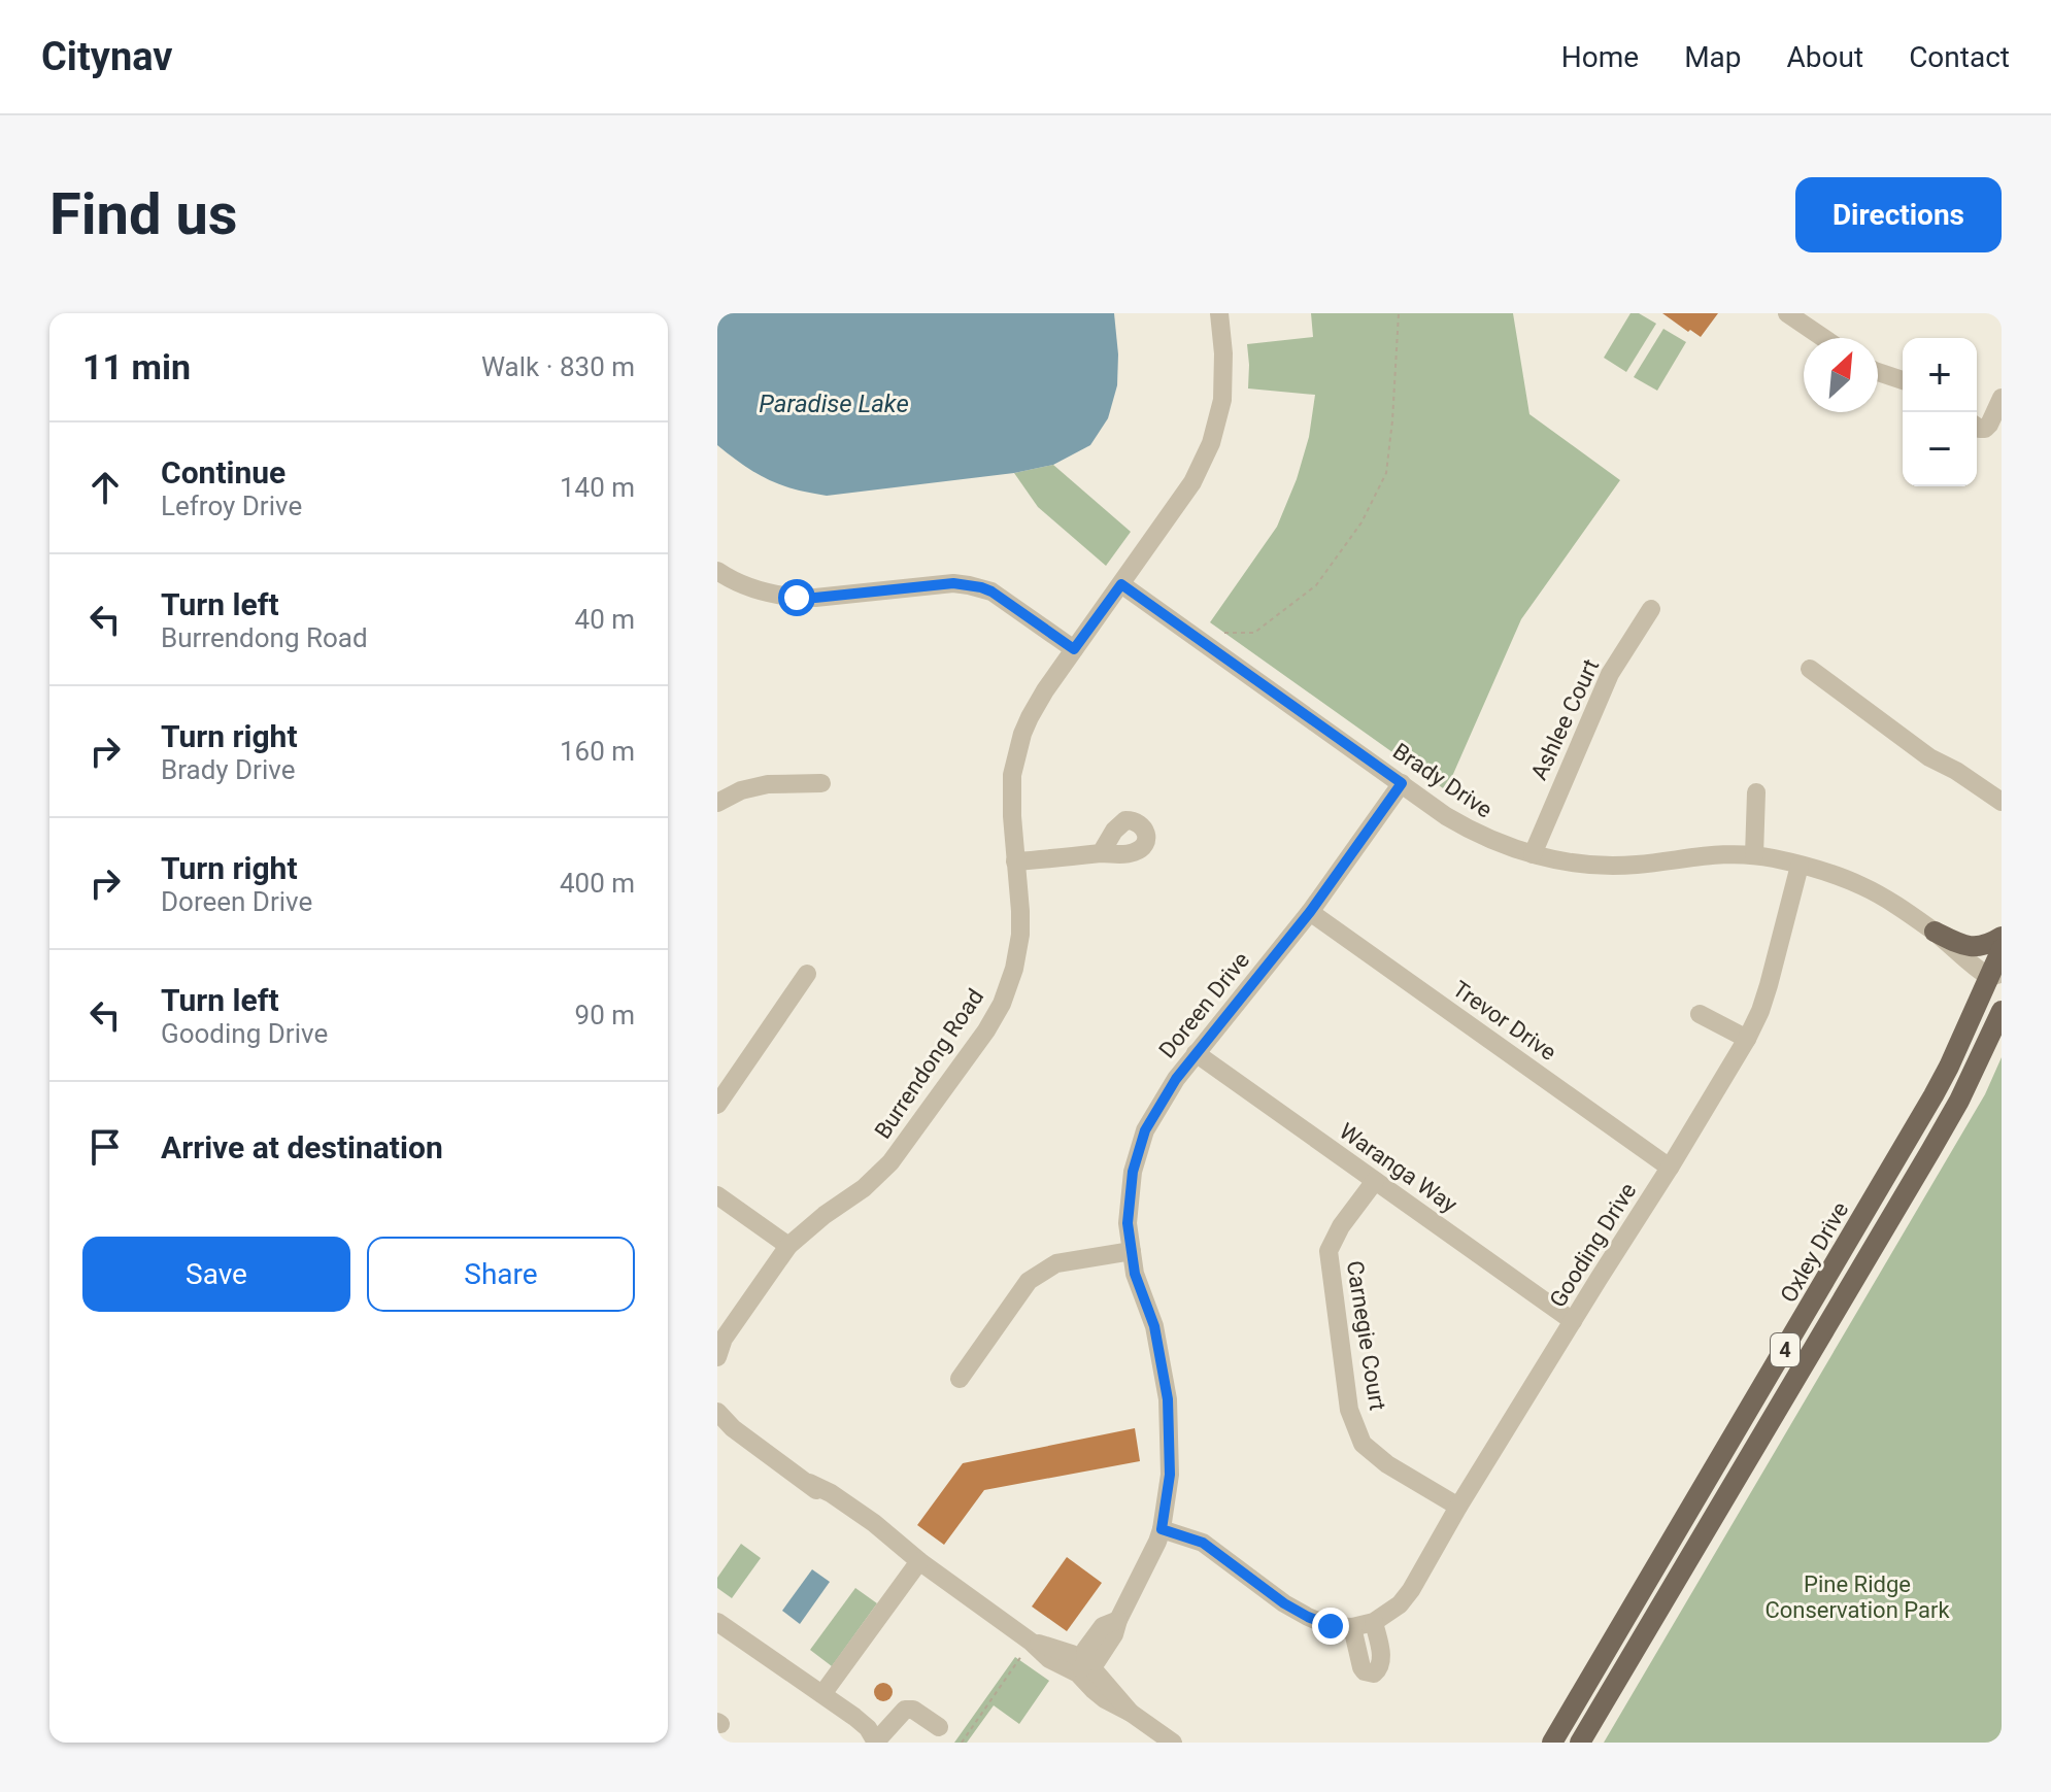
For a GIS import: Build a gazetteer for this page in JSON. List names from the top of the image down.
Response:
{
  "streets": {
    "main road": ["Oxley Drive", "4"],
    "street": [
      "Ashlee Court",
      "Brady Drive",
      "Doreen Drive",
      "Trevor Drive",
      "Burrendong Road",
      "Waranga Way",
      "Gooding Drive",
      "Carnegie Court"
    ]
  },
  "crossings": [
    ["Ashlee Court", "Brady Drive"],
    ["Brady Drive", "Doreen Drive"],
    ["Brady Drive", "Burrendong Road"],
    ["Brady Drive", "Gooding Drive"],
    ["Brady Drive", "Oxley Drive"],
    ["Doreen Drive", "Trevor Drive"],
    ["Doreen Drive", "Waranga Way"],
    ["Doreen Drive", "Gooding Drive"],
    ["Trevor Drive", "Gooding Drive"],
    ["Waranga Way", "Gooding Drive"],
    ["Waranga Way", "Carnegie Court"],
    ["Gooding Drive", "Carnegie Court"]
  ],
  "water": ["Paradise Lake"],
  "parks": ["Pine Ridge Conservation Park"],
  "north": "top right",
  "page": {
    "header": "Citynav",
    "nav": [
      "Home",
      "Map",
      "About",
      "Contact"
    ],
    "buttons": [
      "Directions",
      ["Save", "Share"]
    ],
    "title": "Find us",
    "heading": ["11 min", "Walk · 830 m"],
    "map_buttons": ["+", "−"],
    "list": [
      ["Continue", "Lefroy Drive", "140 m"],
      ["Turn left", "Burrendong Road", "40 m"],
      ["Turn right", "Brady Drive", "160 m"],
      ["Turn right", "Doreen Drive", "400 m"],
      ["Turn left", "Gooding Drive", "90 m"],
      "Arrive at destination"
    ]
  }
}
